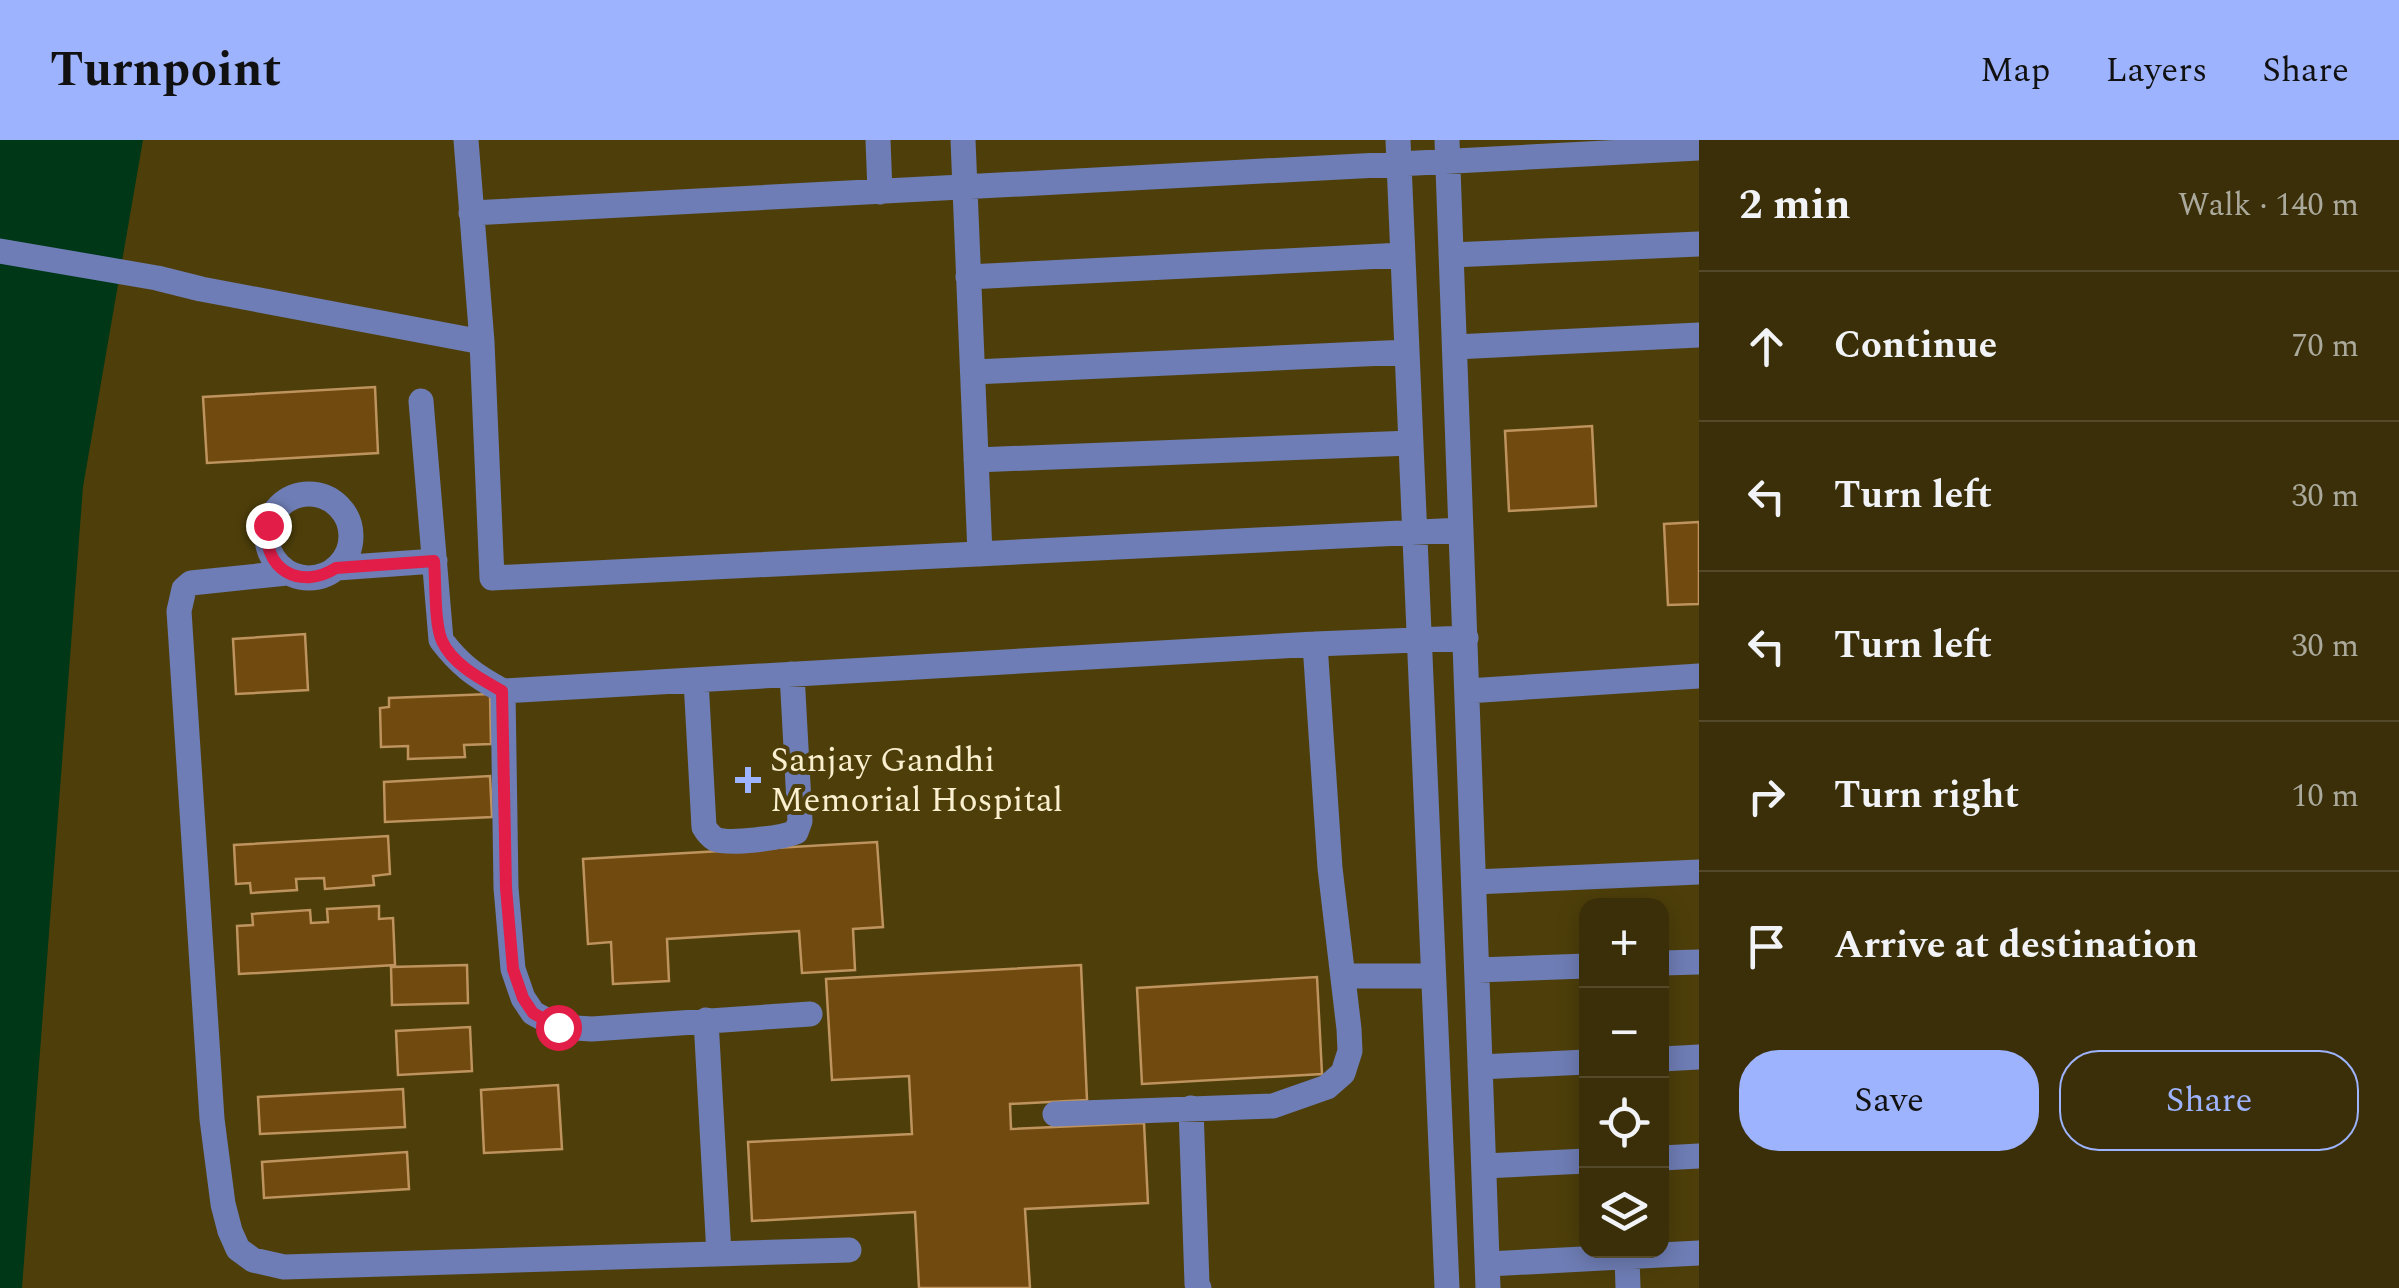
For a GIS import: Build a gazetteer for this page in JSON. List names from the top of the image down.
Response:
{
  "places": {
    "health": ["Sanjay Gandhi Memorial Hospital"]
  },
  "page": {
    "header": "Turnpoint",
    "nav": ["Map", "Layers", "Share"],
    "heading": ["2 min", "Walk · 140 m"],
    "list": [
      ["Continue", "70 m"],
      ["Turn left", "30 m"],
      ["Turn left", "30 m"],
      ["Turn right", "10 m"],
      "Arrive at destination"
    ],
    "map_buttons": ["+", "−"],
    "buttons": ["Save", "Share"]
  }
}
